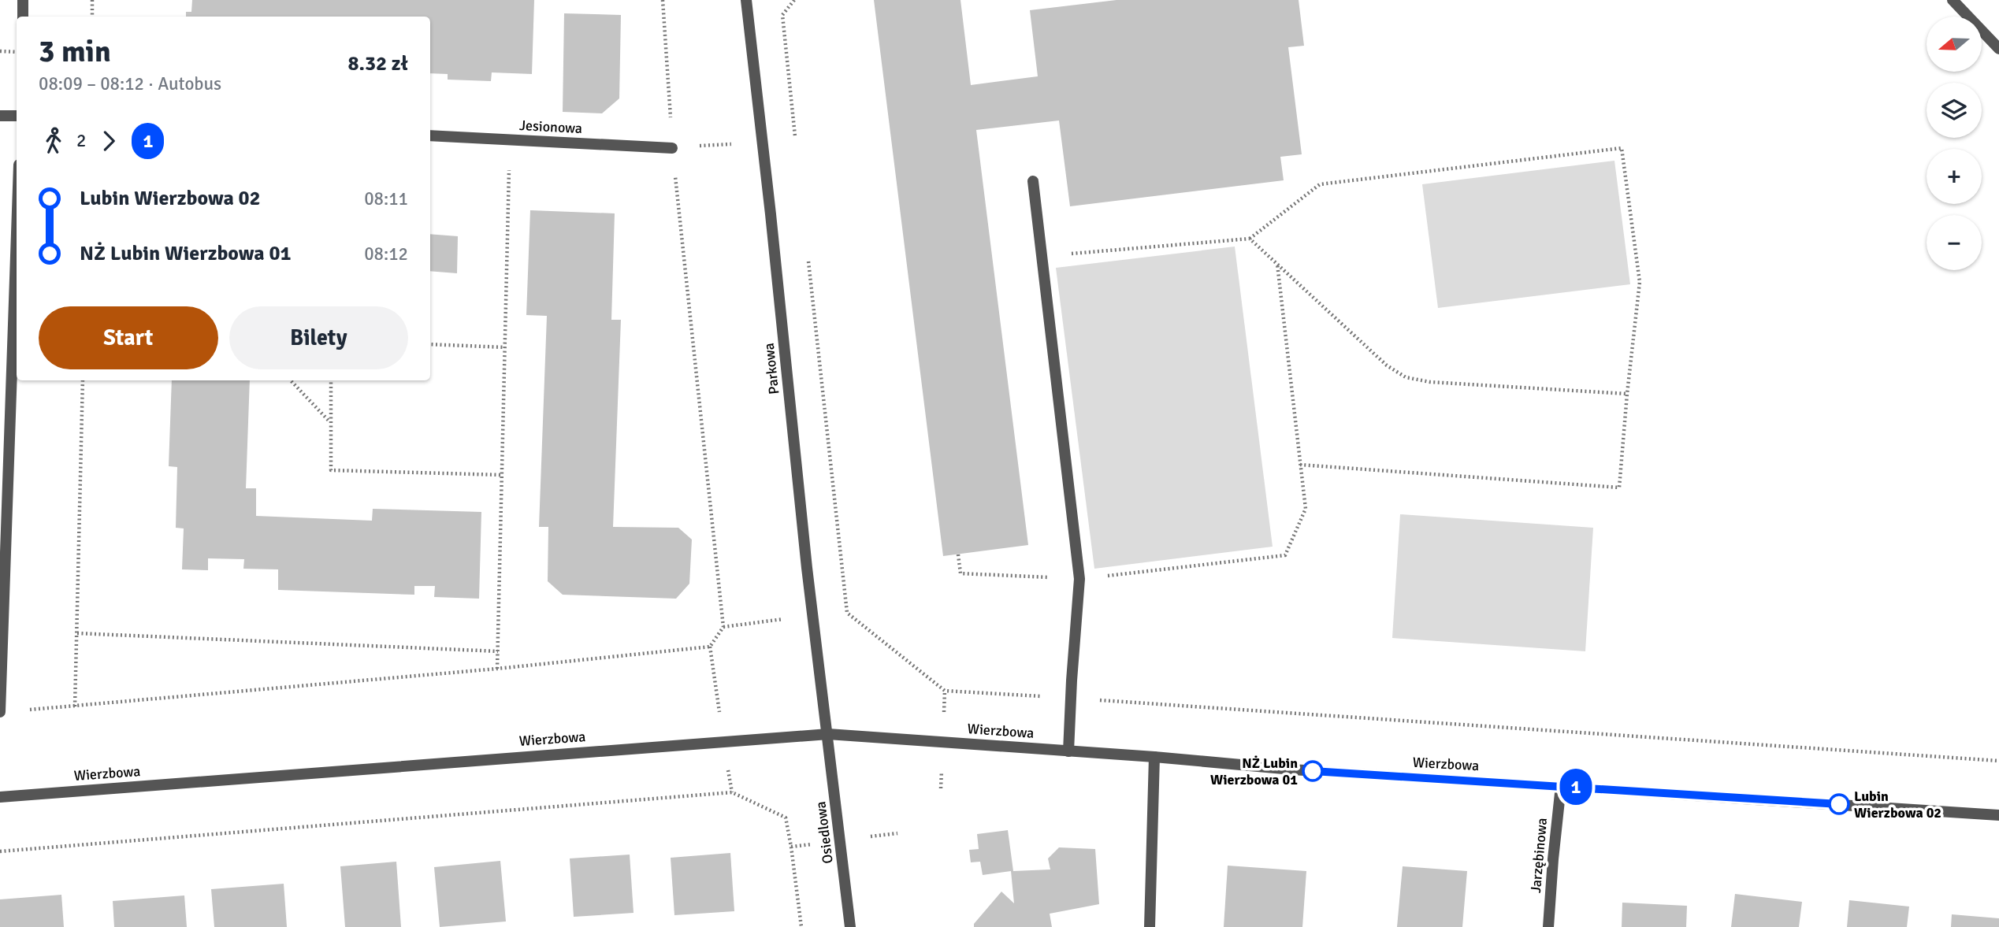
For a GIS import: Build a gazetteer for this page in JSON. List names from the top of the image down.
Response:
{
  "streets": {
    "street": [
      "Jesionowa",
      "Parkowa",
      "Wierzbowa",
      "Osiedlowa",
      "Jarzębinowa"
    ]
  },
  "crossings": [
    ["Parkowa", "Wierzbowa"],
    ["Parkowa", "Osiedlowa"],
    ["Wierzbowa", "Osiedlowa"],
    ["Wierzbowa", "Jarzębinowa"]
  ],
  "places": ["NŻ Lubin Wierzbowa 01", "Lubin Wierzbowa 02"],
  "lines": ["bus line 1"],
  "north": "left",
  "page": {
    "on_map": "1",
    "map_buttons": ["+", "−"],
    "heading": ["3 min", "08:09 – 08:12 · Autobus", "8.32 zł"],
    "legs": ["2", "1"],
    "list": [
      {
        "name": "Lubin Wierzbowa 02",
        "value": "08:11"
      },
      {
        "name": "NŻ Lubin Wierzbowa 01",
        "value": "08:12"
      }
    ],
    "buttons": ["Start", "Bilety"]
  }
}
